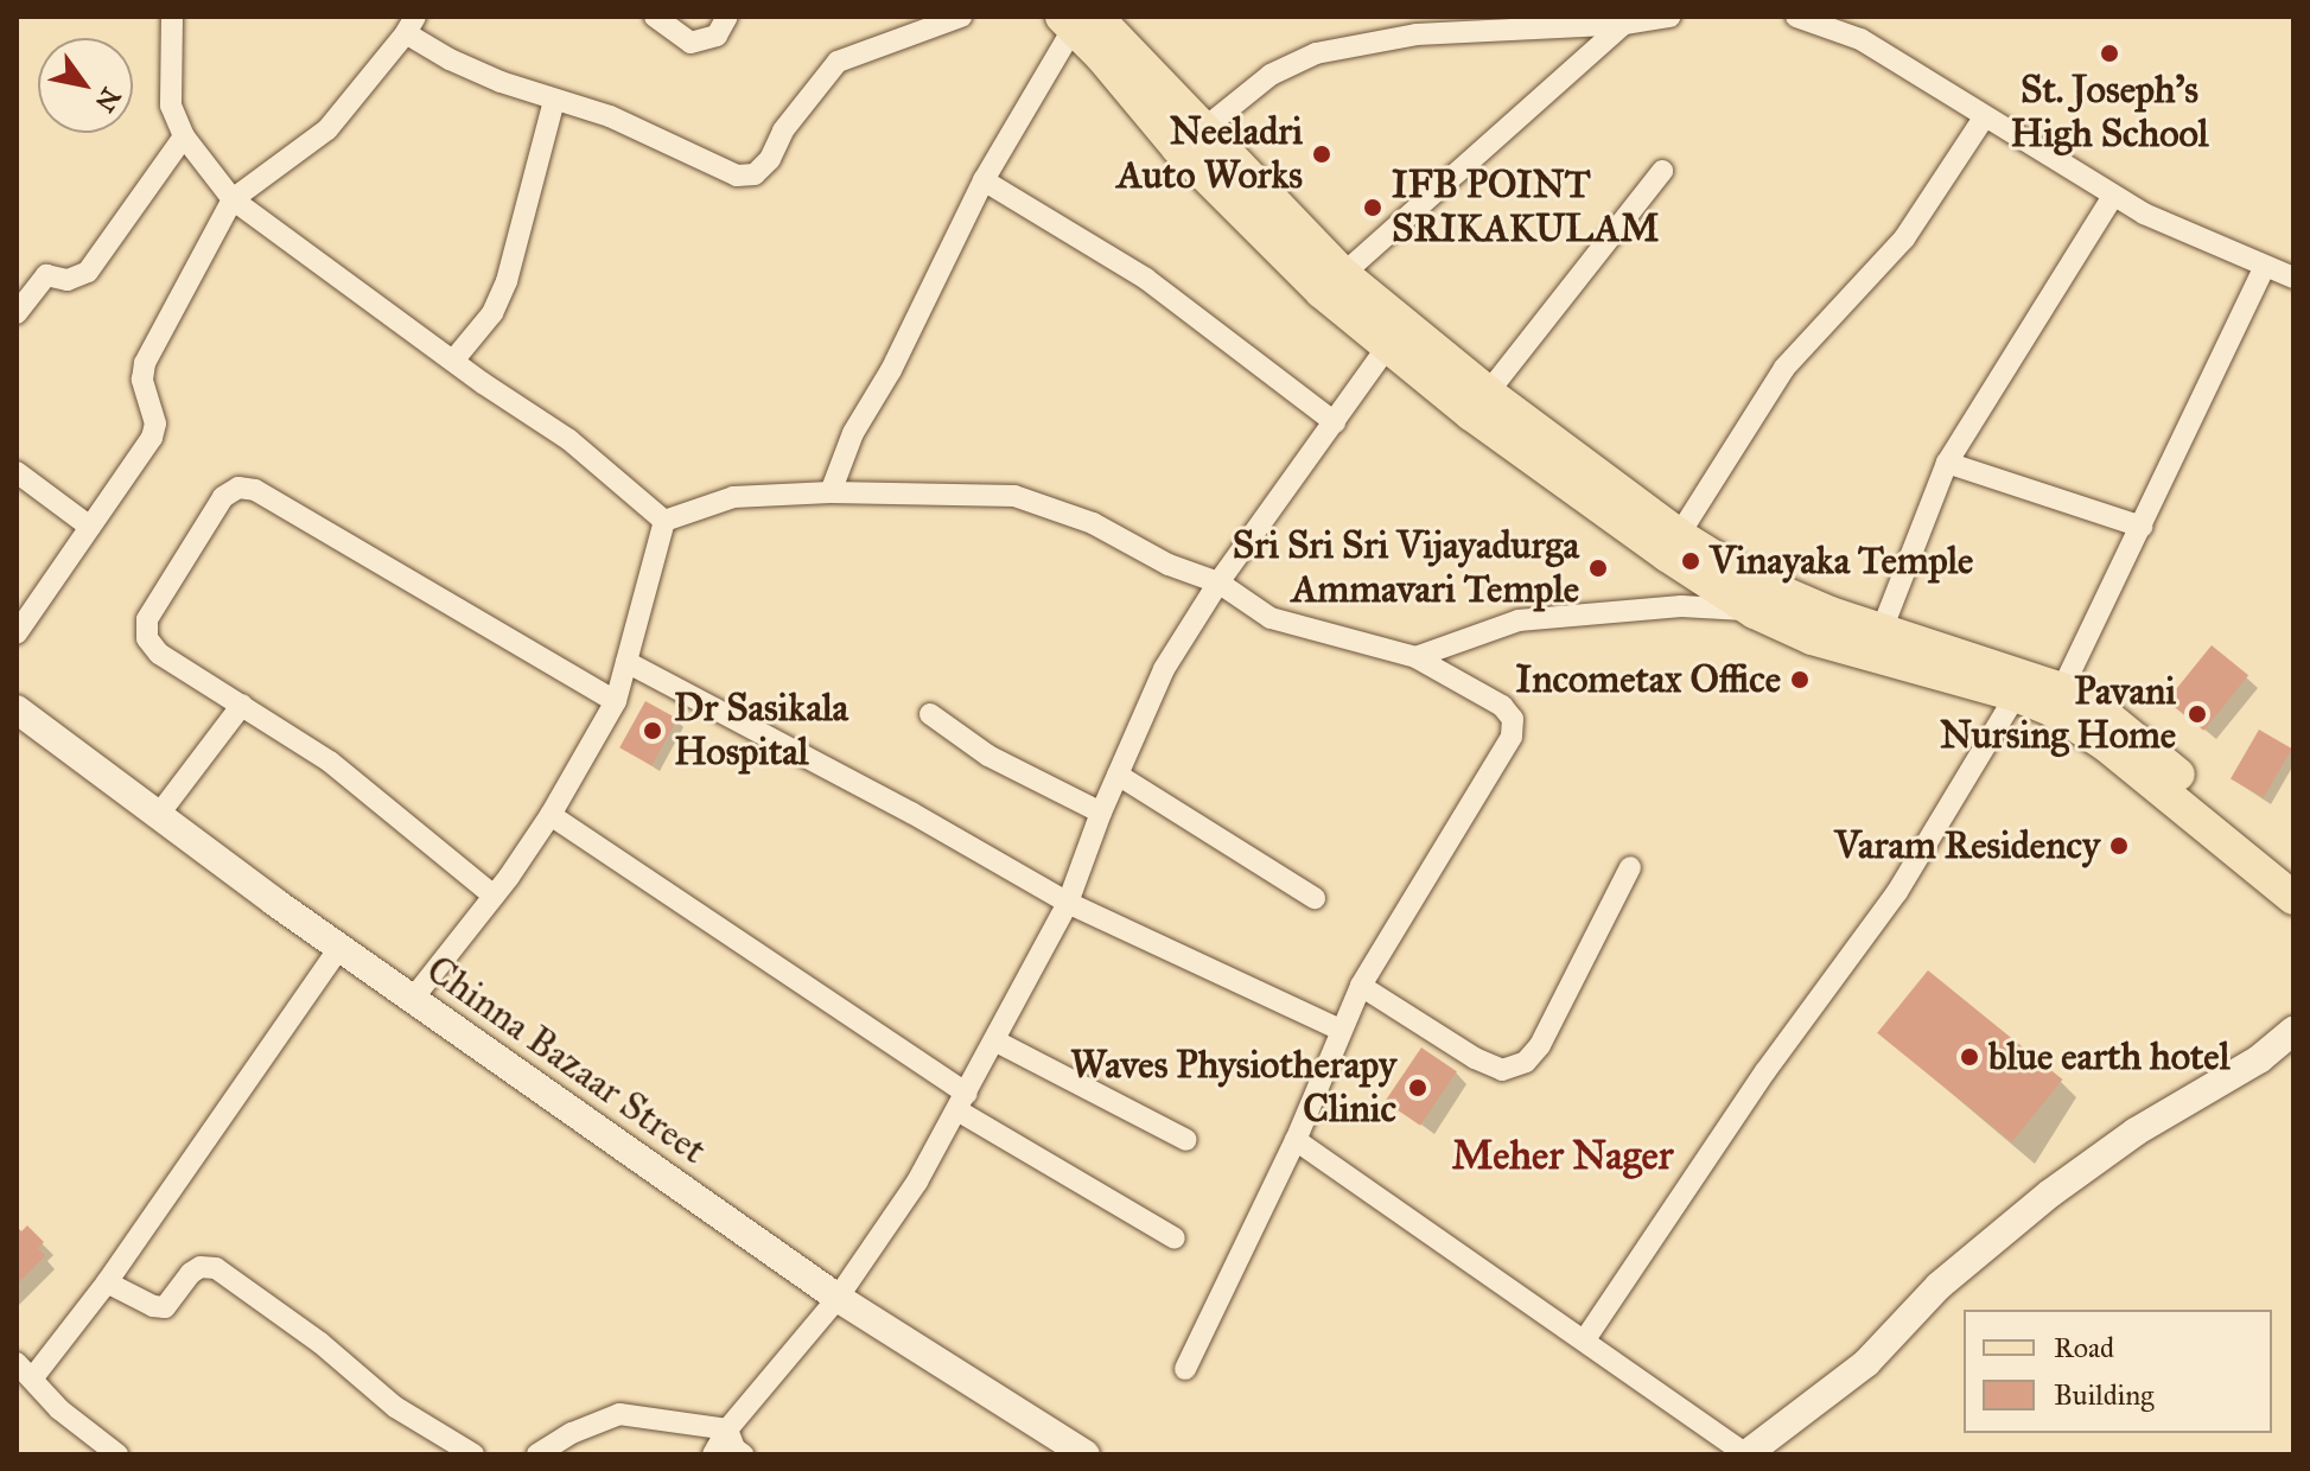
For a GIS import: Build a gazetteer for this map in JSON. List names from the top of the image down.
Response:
{
  "streets": {
    "street": ["Chinna Bazaar Street"]
  },
  "districts": ["Meher Nager"],
  "places": [
    "St. Joseph's High School",
    "Neeladri Auto Works",
    "IFB POINT SRIKAKULAM",
    "Vinayaka Temple",
    "Sri Sri Sri Vijayadurga Ammavari Temple",
    "Incometax Office",
    "Pavani Nursing Home",
    "Dr Sasikala Hospital",
    "Varam Residency",
    "blue earth hotel",
    "Waves Physiotherapy Clinic"
  ],
  "legend": ["Road", "Building"],
  "north": "bottom right"
}
